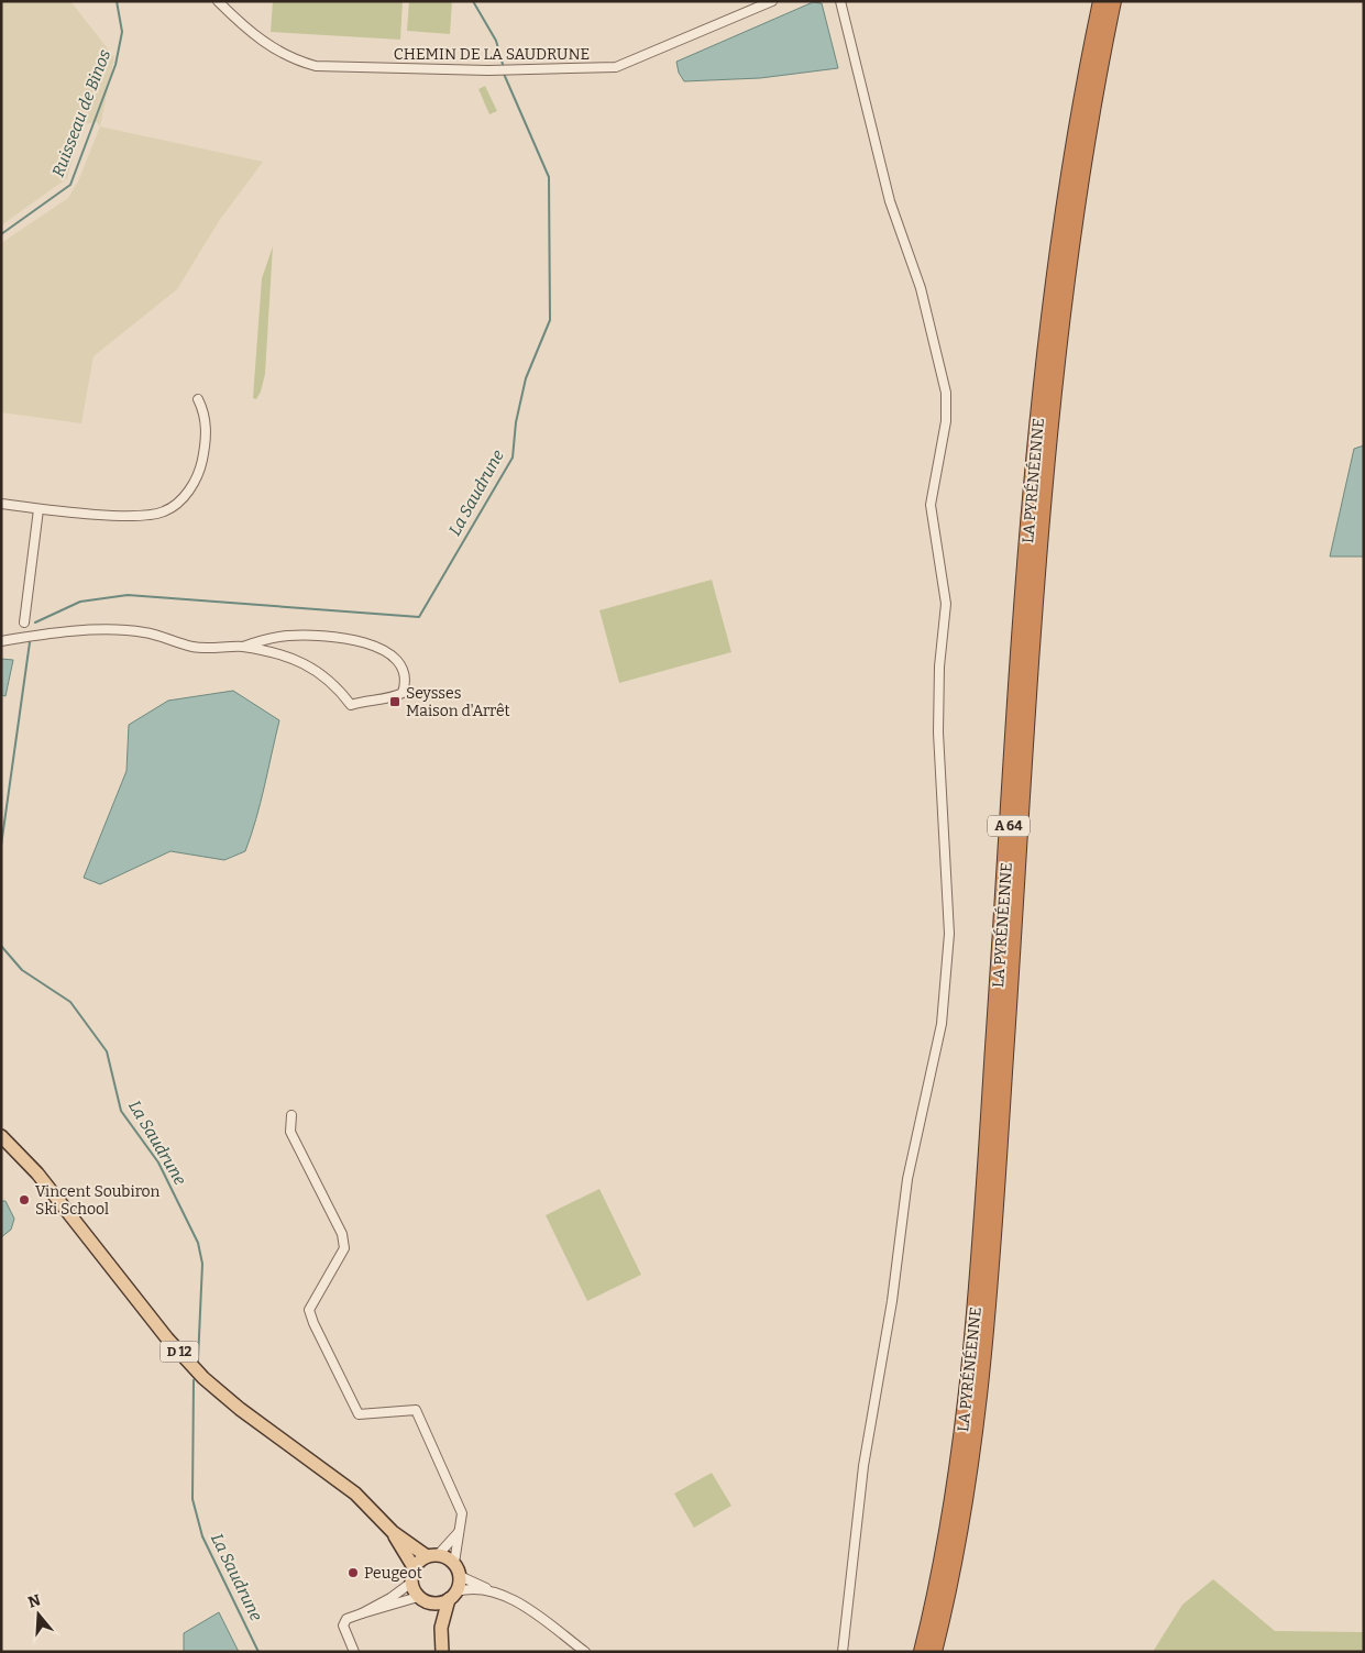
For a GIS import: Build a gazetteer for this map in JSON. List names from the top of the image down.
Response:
{
  "streets": {
    "highway": ["LA PYRÉNÉENNE", "A 64"],
    "main road": ["D 12"],
    "street": ["CHEMIN DE LA SAUDRUNE"]
  },
  "water": ["Ruisseau de Binos", "La Saudrune"],
  "places": {
    "transit": ["Seysses Maison d'Arrêt"],
    "other": ["Vincent Soubiron Ski School", "Peugeot"]
  },
  "north": "top"
}
